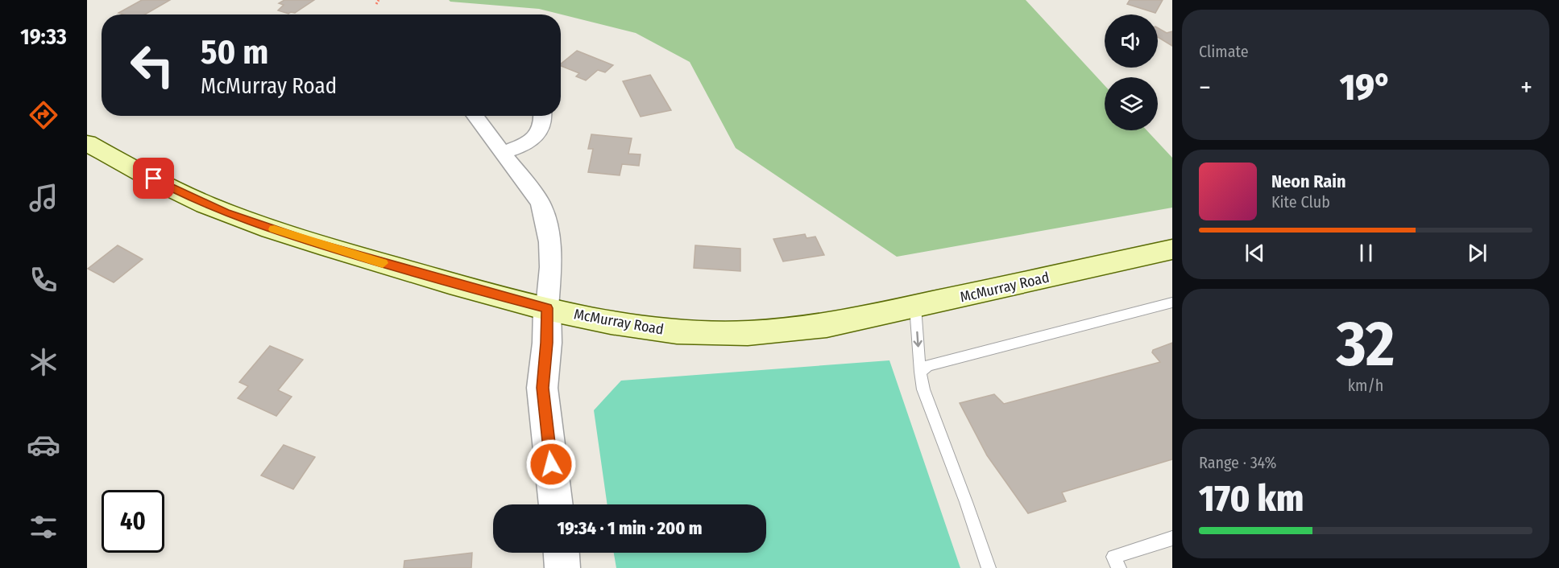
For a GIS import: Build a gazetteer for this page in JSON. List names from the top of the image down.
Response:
{
  "streets": {
    "main road": ["McMurray Road"]
  },
  "page": {
    "tabs": "19:33",
    "tile": [
      "Climate",
      ["32", "km/h"],
      ["Range · 34%", "170 km"]
    ],
    "turn": ["50 m", "McMurray Road"],
    "heat": ["−", "19°", "+"],
    "song": ["Neon Rain", "Kite Club"],
    "limit": "40",
    "trip": "19:34 · 1 min · 200 m"
  }
}
